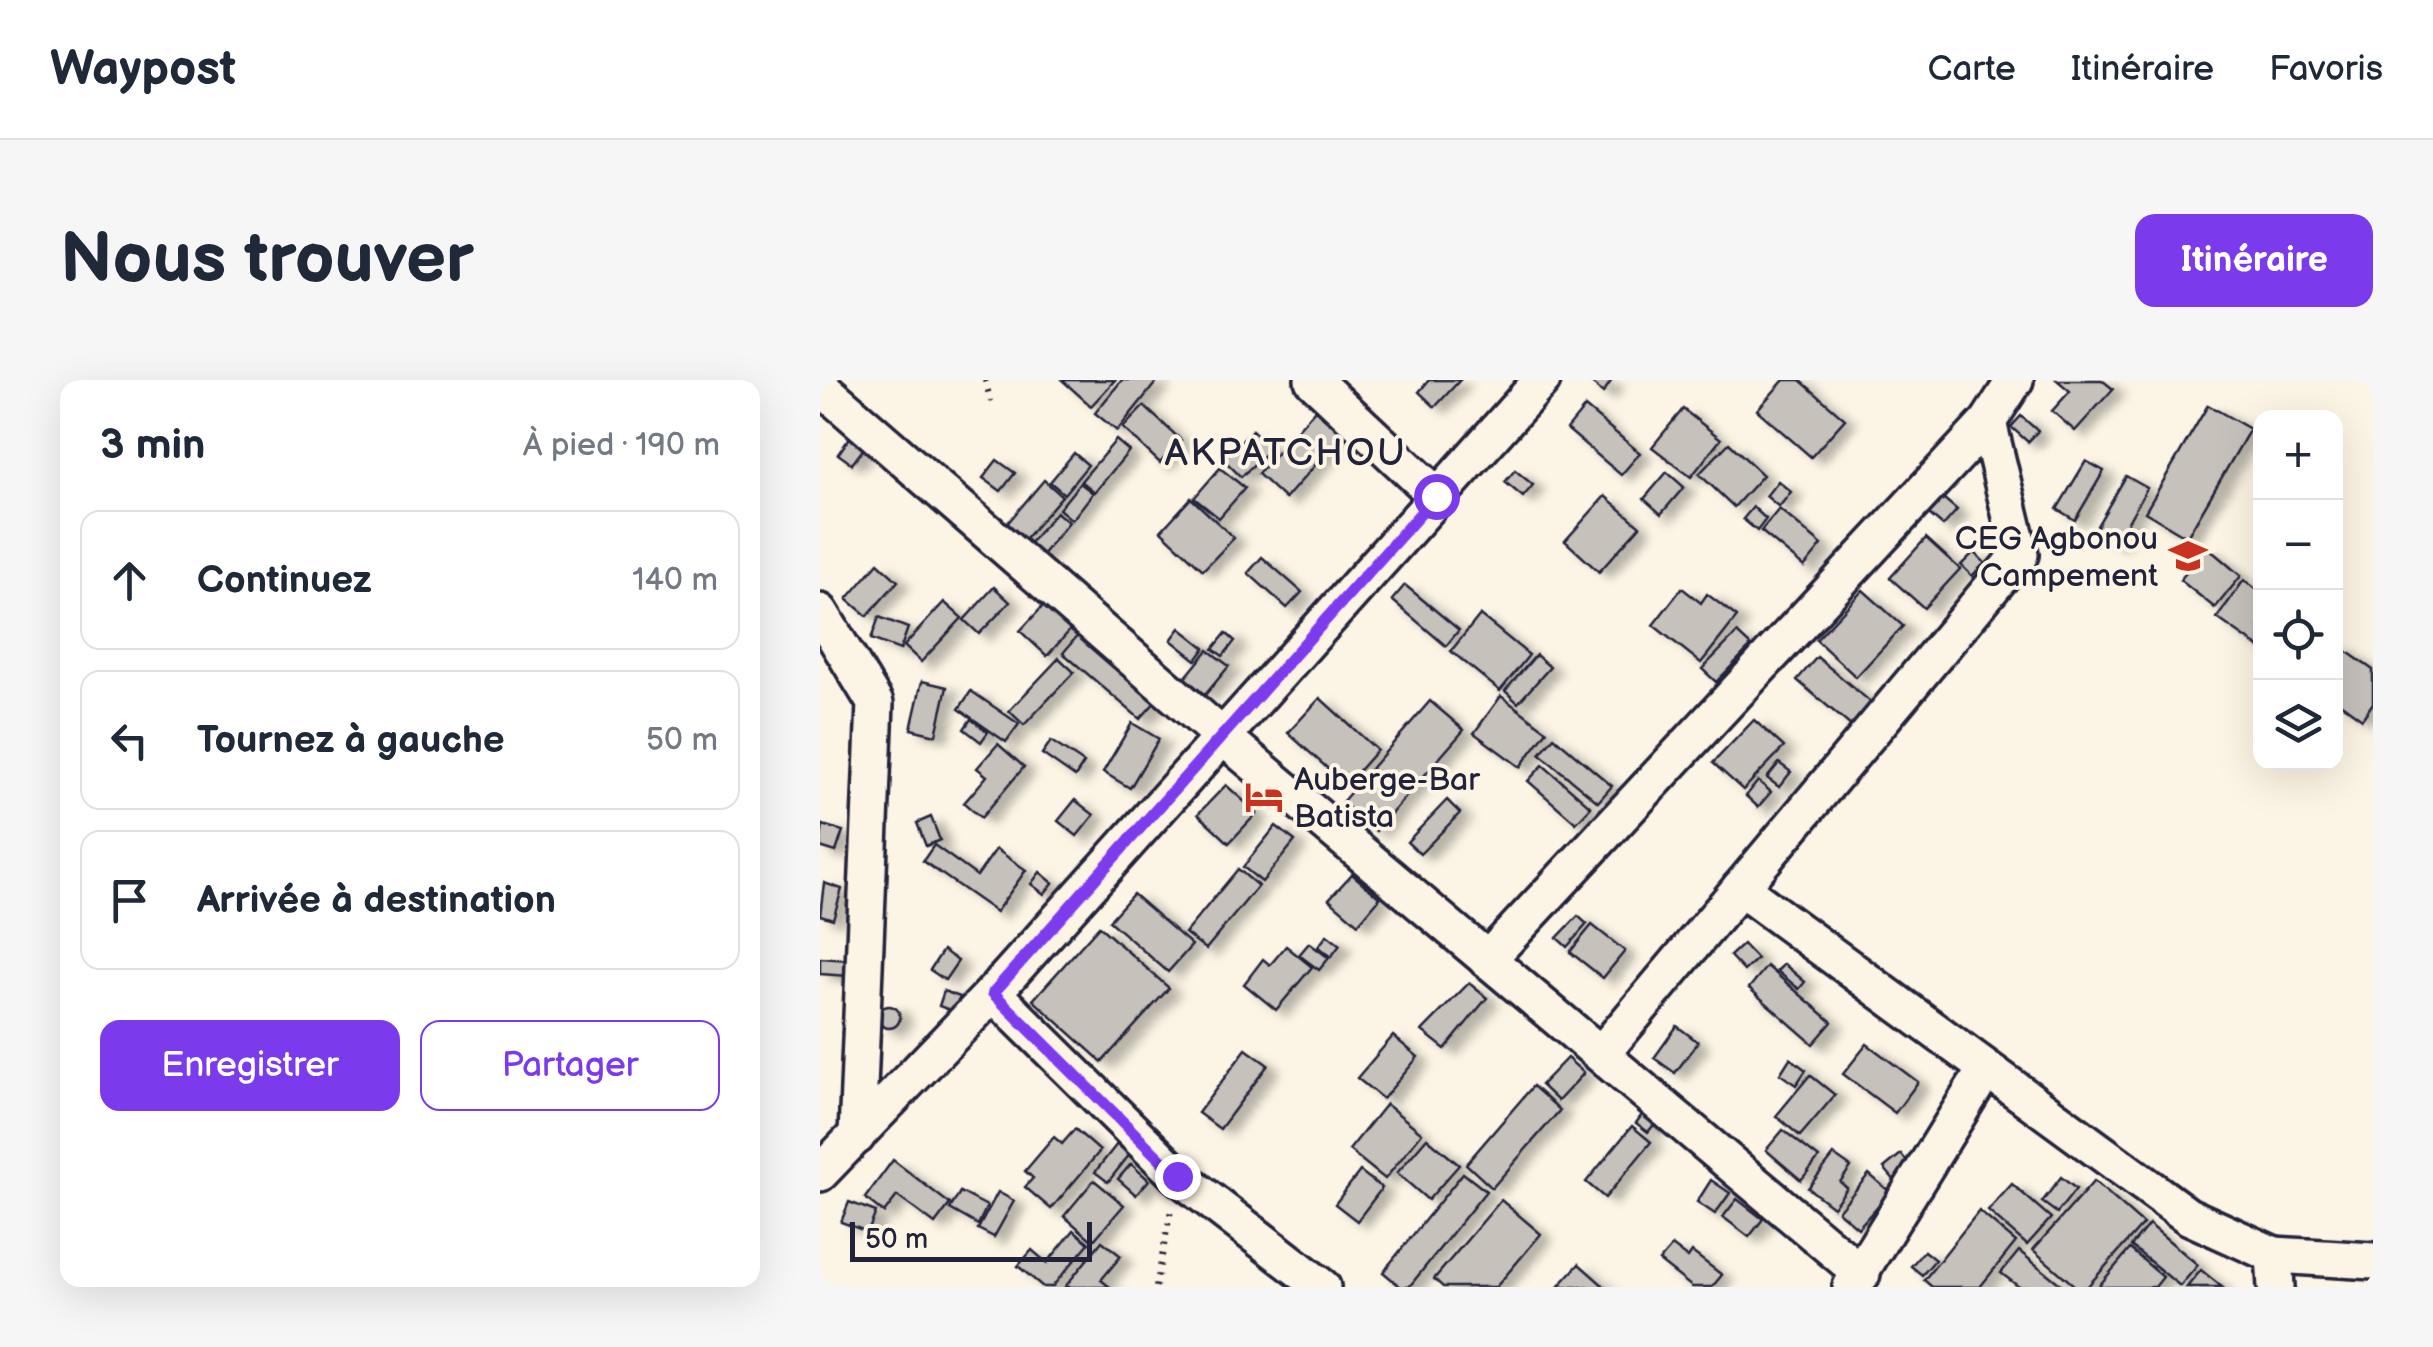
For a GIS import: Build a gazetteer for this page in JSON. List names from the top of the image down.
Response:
{
  "districts": ["AKPATCHOU"],
  "places": {
    "school or university": ["CEG Agbonou Campement"],
    "hotel": ["Auberge-Bar Batista"]
  },
  "scale_bar": "50 m",
  "page": {
    "header": "Waypost",
    "nav": ["Carte", "Itinéraire", "Favoris"],
    "buttons": [
      "Itinéraire",
      ["Enregistrer", "Partager"]
    ],
    "title": "Nous trouver",
    "heading": ["3 min", "À pied · 190 m"],
    "map_buttons": ["+", "−"],
    "list": [
      ["Continuez", "140 m"],
      ["Tournez à gauche", "50 m"],
      "Arrivée à destination"
    ],
    "scale": "50 m"
  }
}
